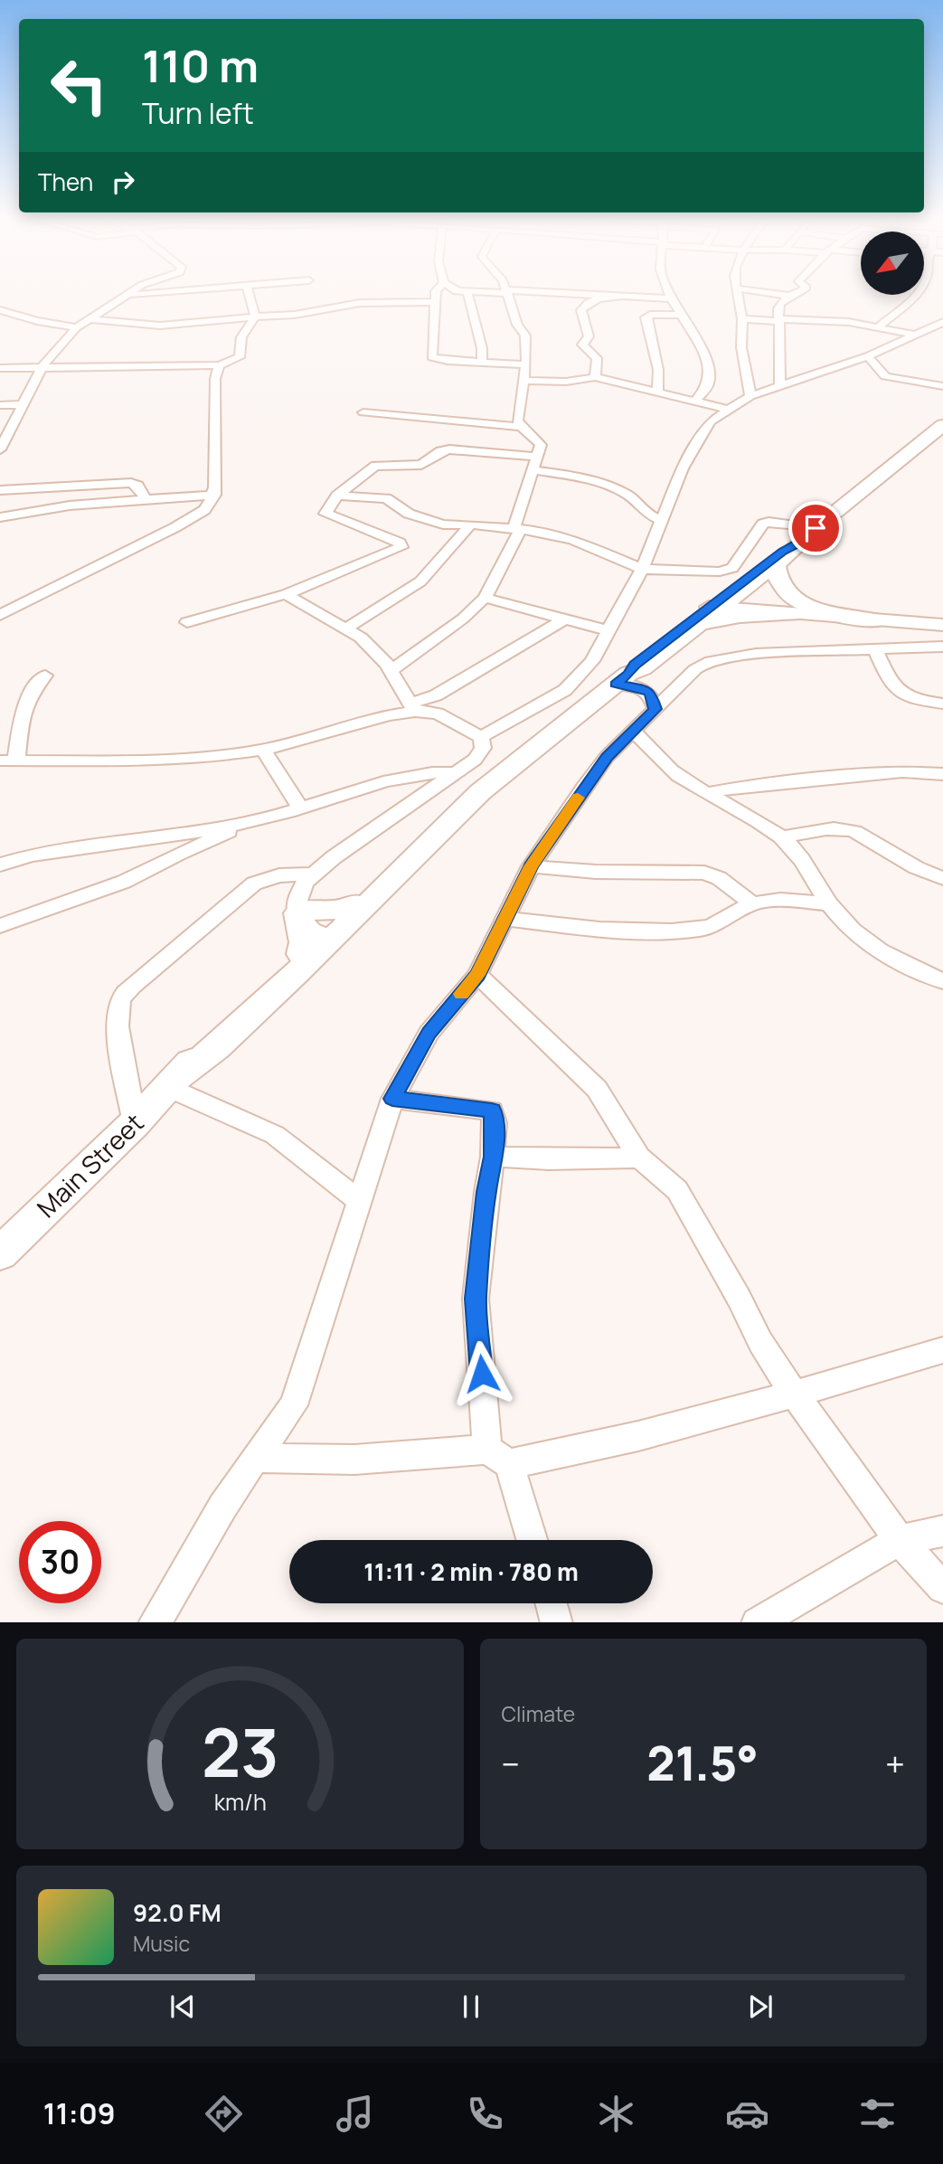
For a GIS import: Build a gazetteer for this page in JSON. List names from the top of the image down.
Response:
{
  "streets": {
    "highway": ["Main Street"]
  },
  "north": "bottom left",
  "page": {
    "turn": ["110 m", "Turn left"],
    "then": "Then",
    "limit": "30",
    "trip": "11:11 · 2 min · 780 m",
    "tile": "Climate",
    "heat": ["−", "21.5°", "+"],
    "song": ["92.0 FM", "Music"],
    "tabs": "11:09",
    "gauge": ["23", "km/h"]
  }
}
